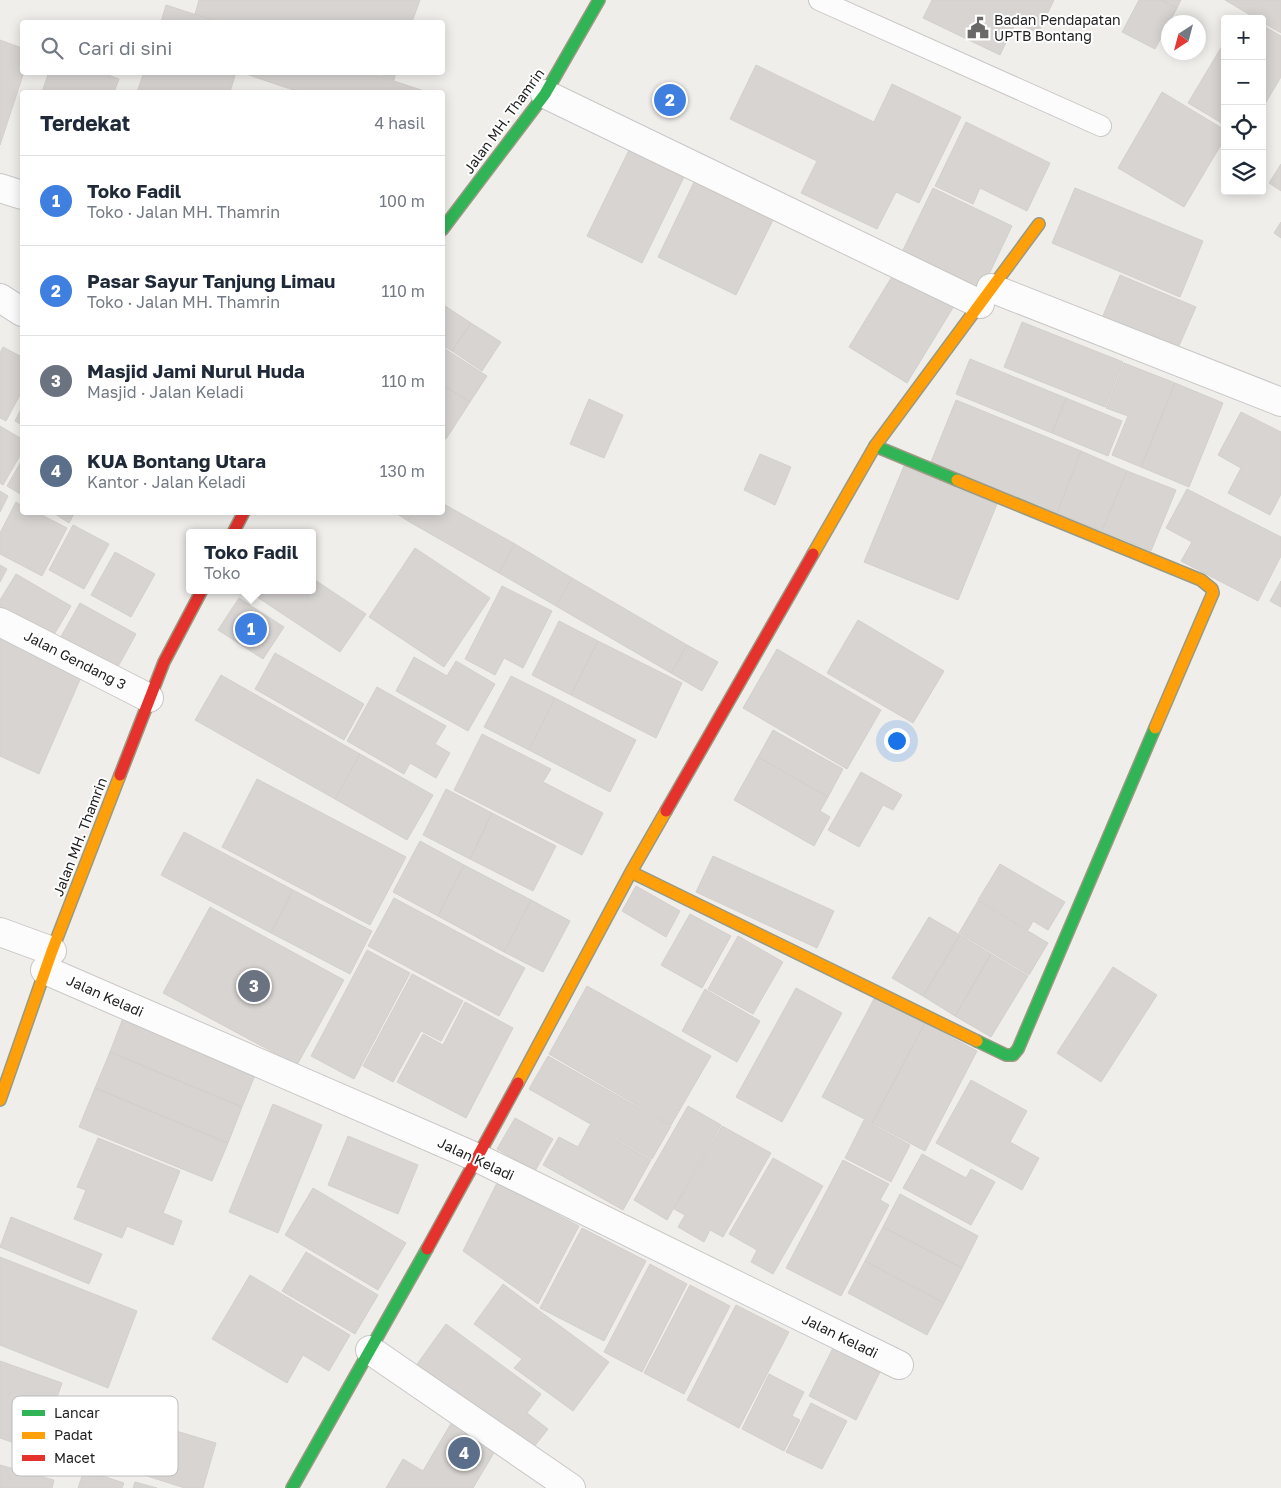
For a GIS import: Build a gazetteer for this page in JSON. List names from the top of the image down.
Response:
{
  "streets": {
    "street": ["Jalan MH. Thamrin", "Jalan Gendang 3", "Jalan Keladi"]
  },
  "crossings": [
    ["Jalan MH. Thamrin", "Jalan Gendang 3"],
    ["Jalan MH. Thamrin", "Jalan Keladi"]
  ],
  "places": {
    "public building": ["Badan Pendapatan UPTB Bontang"]
  },
  "legend": ["Lancar", "Padat", "Macet"],
  "north": "bottom left",
  "page": {
    "map_buttons": ["+", "−"],
    "search": "Cari di sini",
    "pins": [
      "2",
      "1",
      "3",
      "4"
    ],
    "heading": ["Terdekat", "4 hasil"],
    "list": [
      {
        "mark": "1",
        "name": "Toko Fadil",
        "note": "Toko · Jalan MH. Thamrin",
        "value": "100 m"
      },
      {
        "mark": "2",
        "name": "Pasar Sayur Tanjung Limau",
        "note": "Toko · Jalan MH. Thamrin",
        "value": "110 m"
      },
      {
        "mark": "3",
        "name": "Masjid Jami Nurul Huda",
        "note": "Masjid · Jalan Keladi",
        "value": "110 m"
      },
      {
        "mark": "4",
        "name": "KUA Bontang Utara",
        "note": "Kantor · Jalan Keladi",
        "value": "130 m"
      }
    ],
    "popup": ["Toko Fadil", "Toko"]
  }
}
